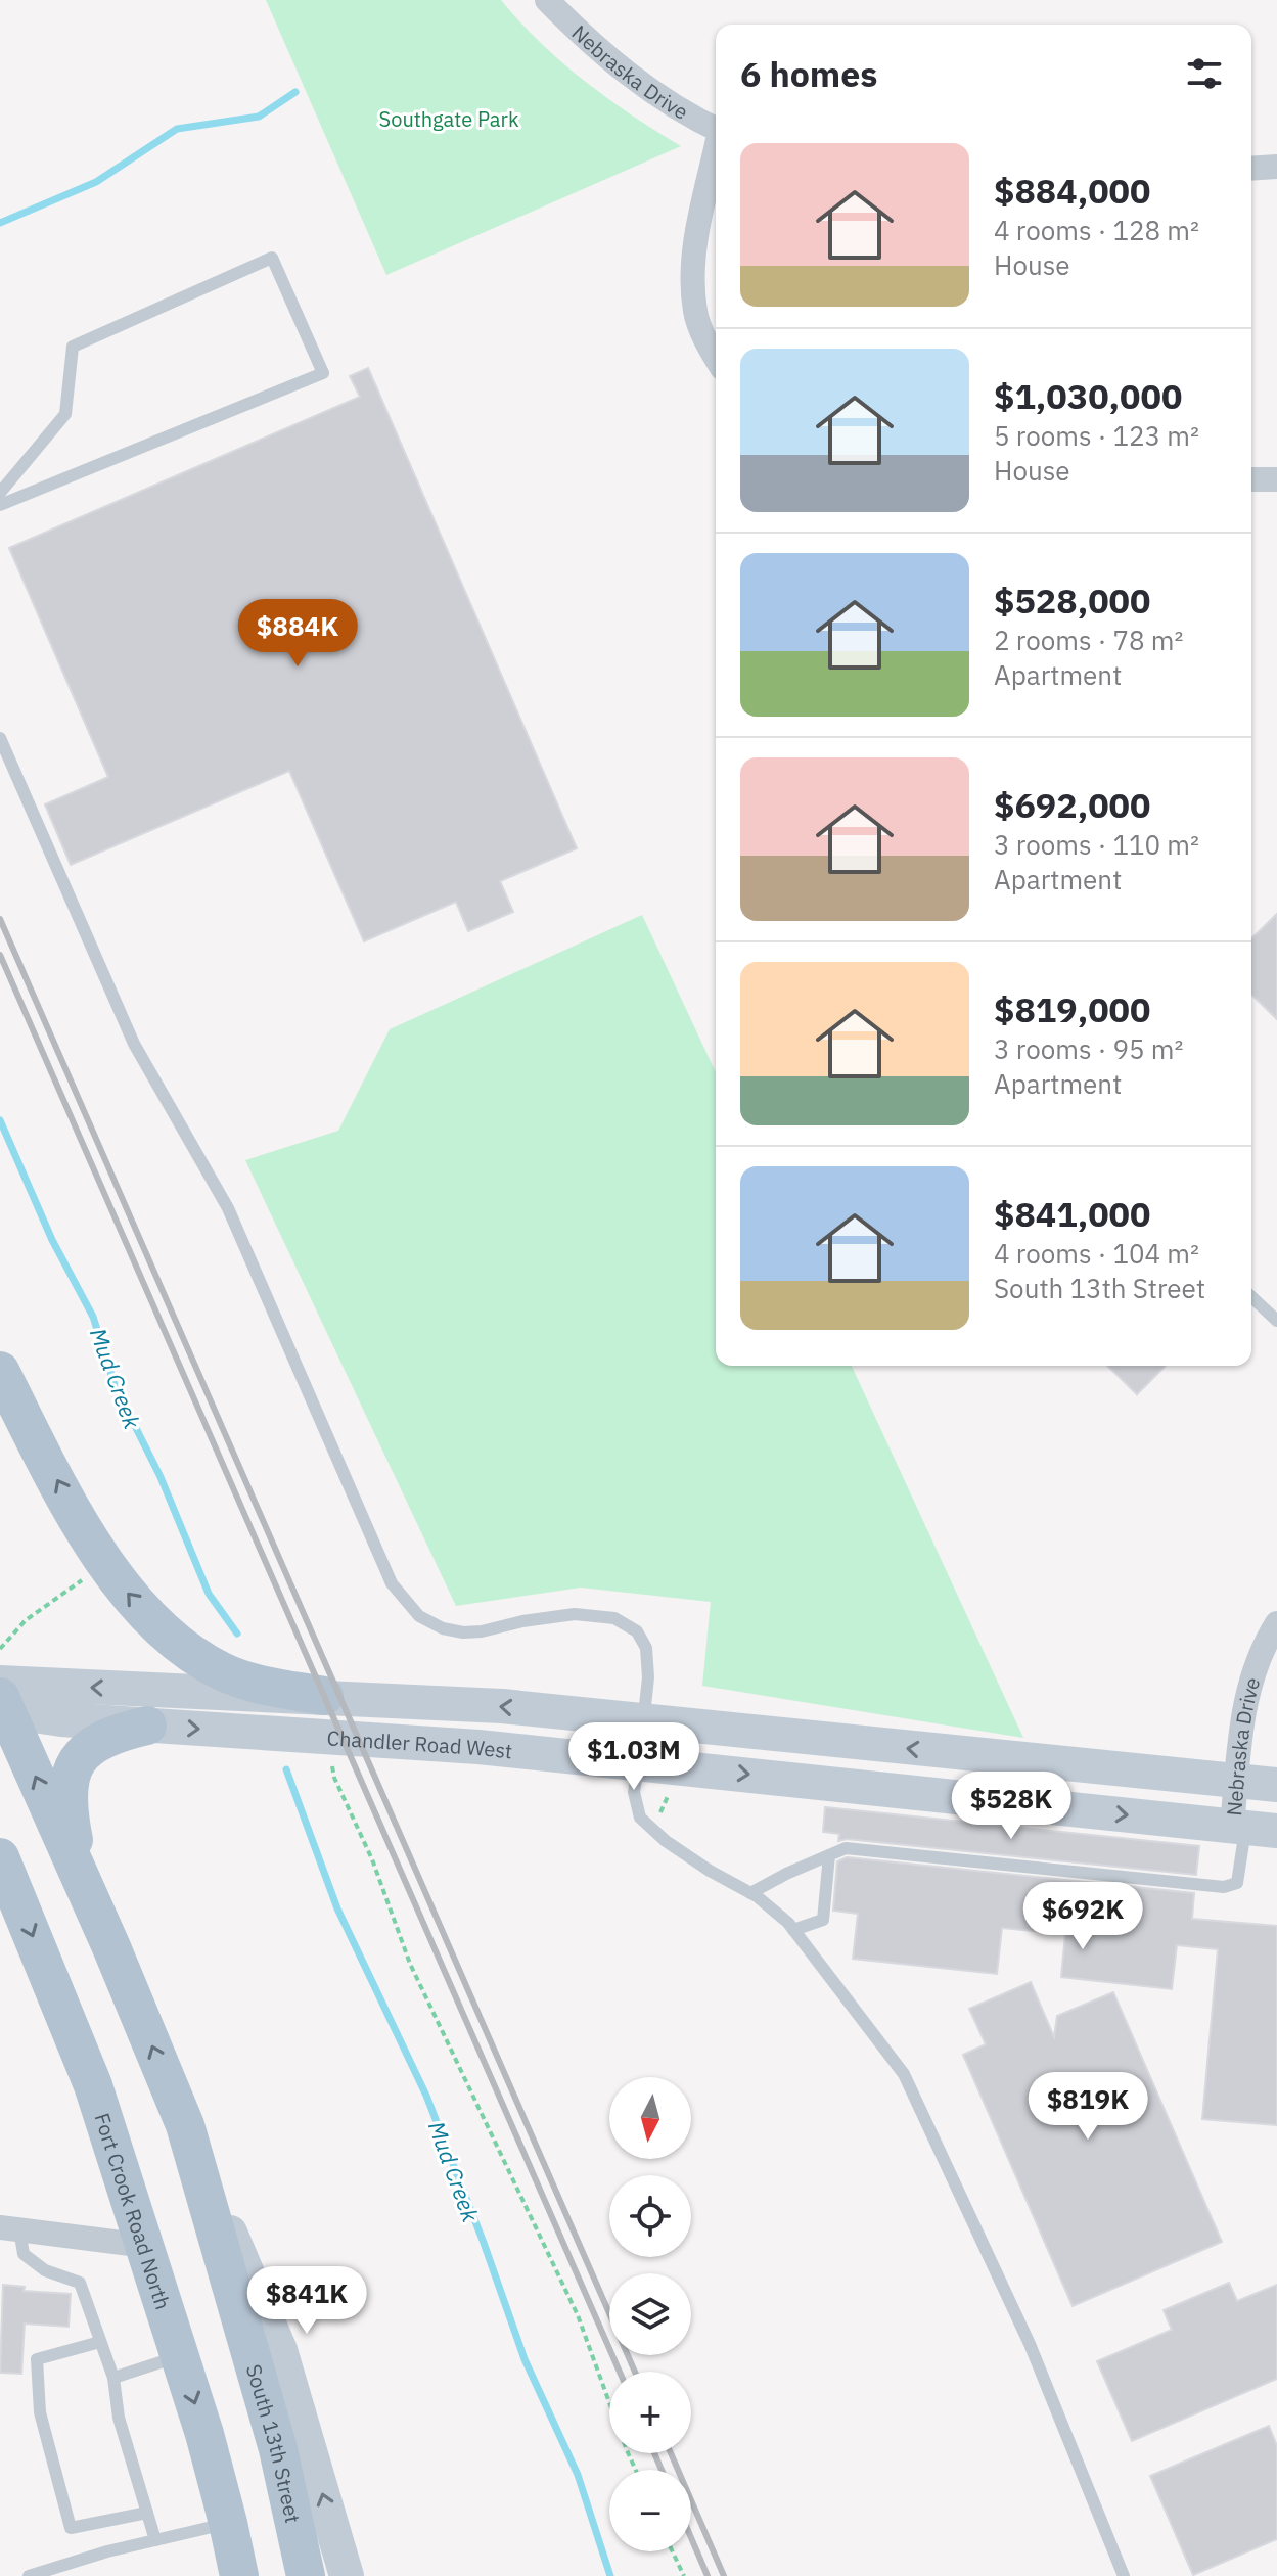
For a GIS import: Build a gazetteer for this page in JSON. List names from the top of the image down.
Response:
{
  "streets": {
    "main road": ["Chandler Road West", "Fort Crook Road North", "South 13th Street"],
    "street": ["Nebraska Drive"]
  },
  "crossings": [
    ["Nebraska Drive", "Chandler Road West"]
  ],
  "water": ["Mud Creek"],
  "parks": ["Southgate Park"],
  "north": "bottom",
  "page": {
    "heading": "6 homes",
    "list": [
      {
        "name": "$884,000",
        "note": "4 rooms · 128 m² · House"
      },
      {
        "name": "$1,030,000",
        "note": "5 rooms · 123 m² · House"
      },
      {
        "name": "$528,000",
        "note": "2 rooms · 78 m² · Apartment"
      },
      {
        "name": "$692,000",
        "note": "3 rooms · 110 m² · Apartment"
      },
      {
        "name": "$819,000",
        "note": "3 rooms · 95 m² · Apartment"
      },
      {
        "name": "$841,000",
        "note": "4 rooms · 104 m² · South 13th Street"
      }
    ],
    "price": [
      "$884K",
      "$1.03M",
      "$528K",
      "$692K",
      "$819K",
      "$841K"
    ],
    "map_buttons": ["+", "−"]
  }
}
